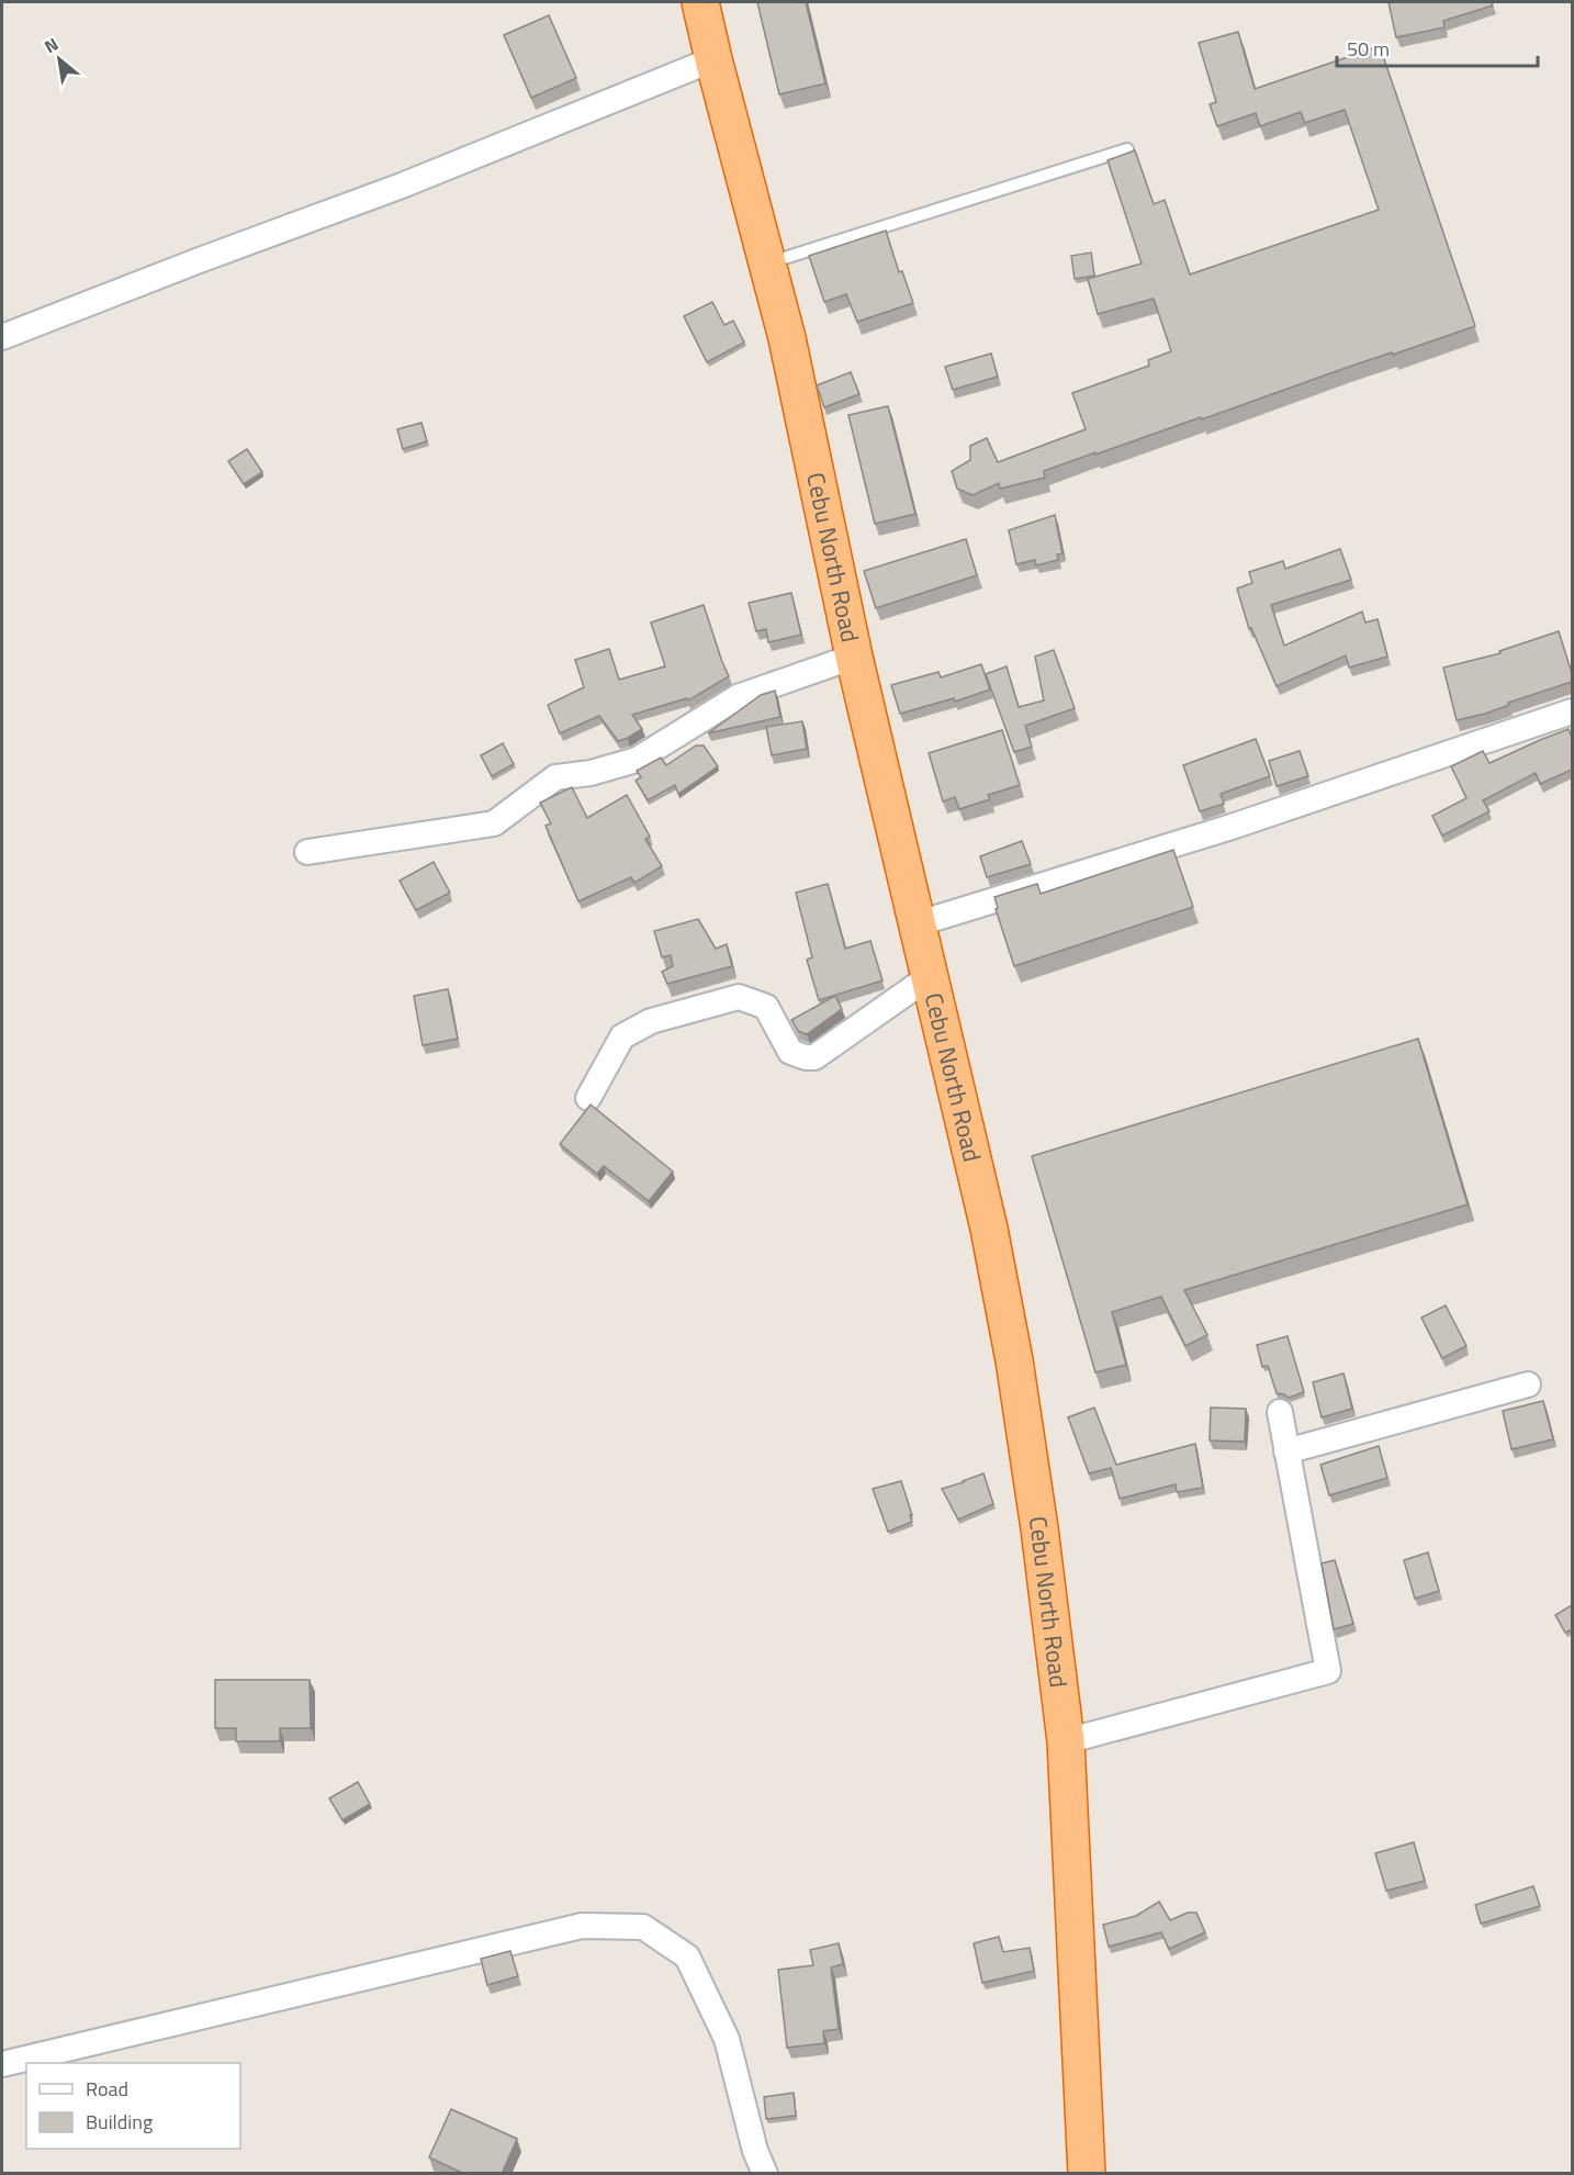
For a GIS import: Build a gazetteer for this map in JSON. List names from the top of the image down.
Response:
{
  "streets": {
    "highway": ["Cebu North Road"]
  },
  "legend": ["Road", "Building"],
  "scale_bar": "50 m",
  "north": "top left"
}
